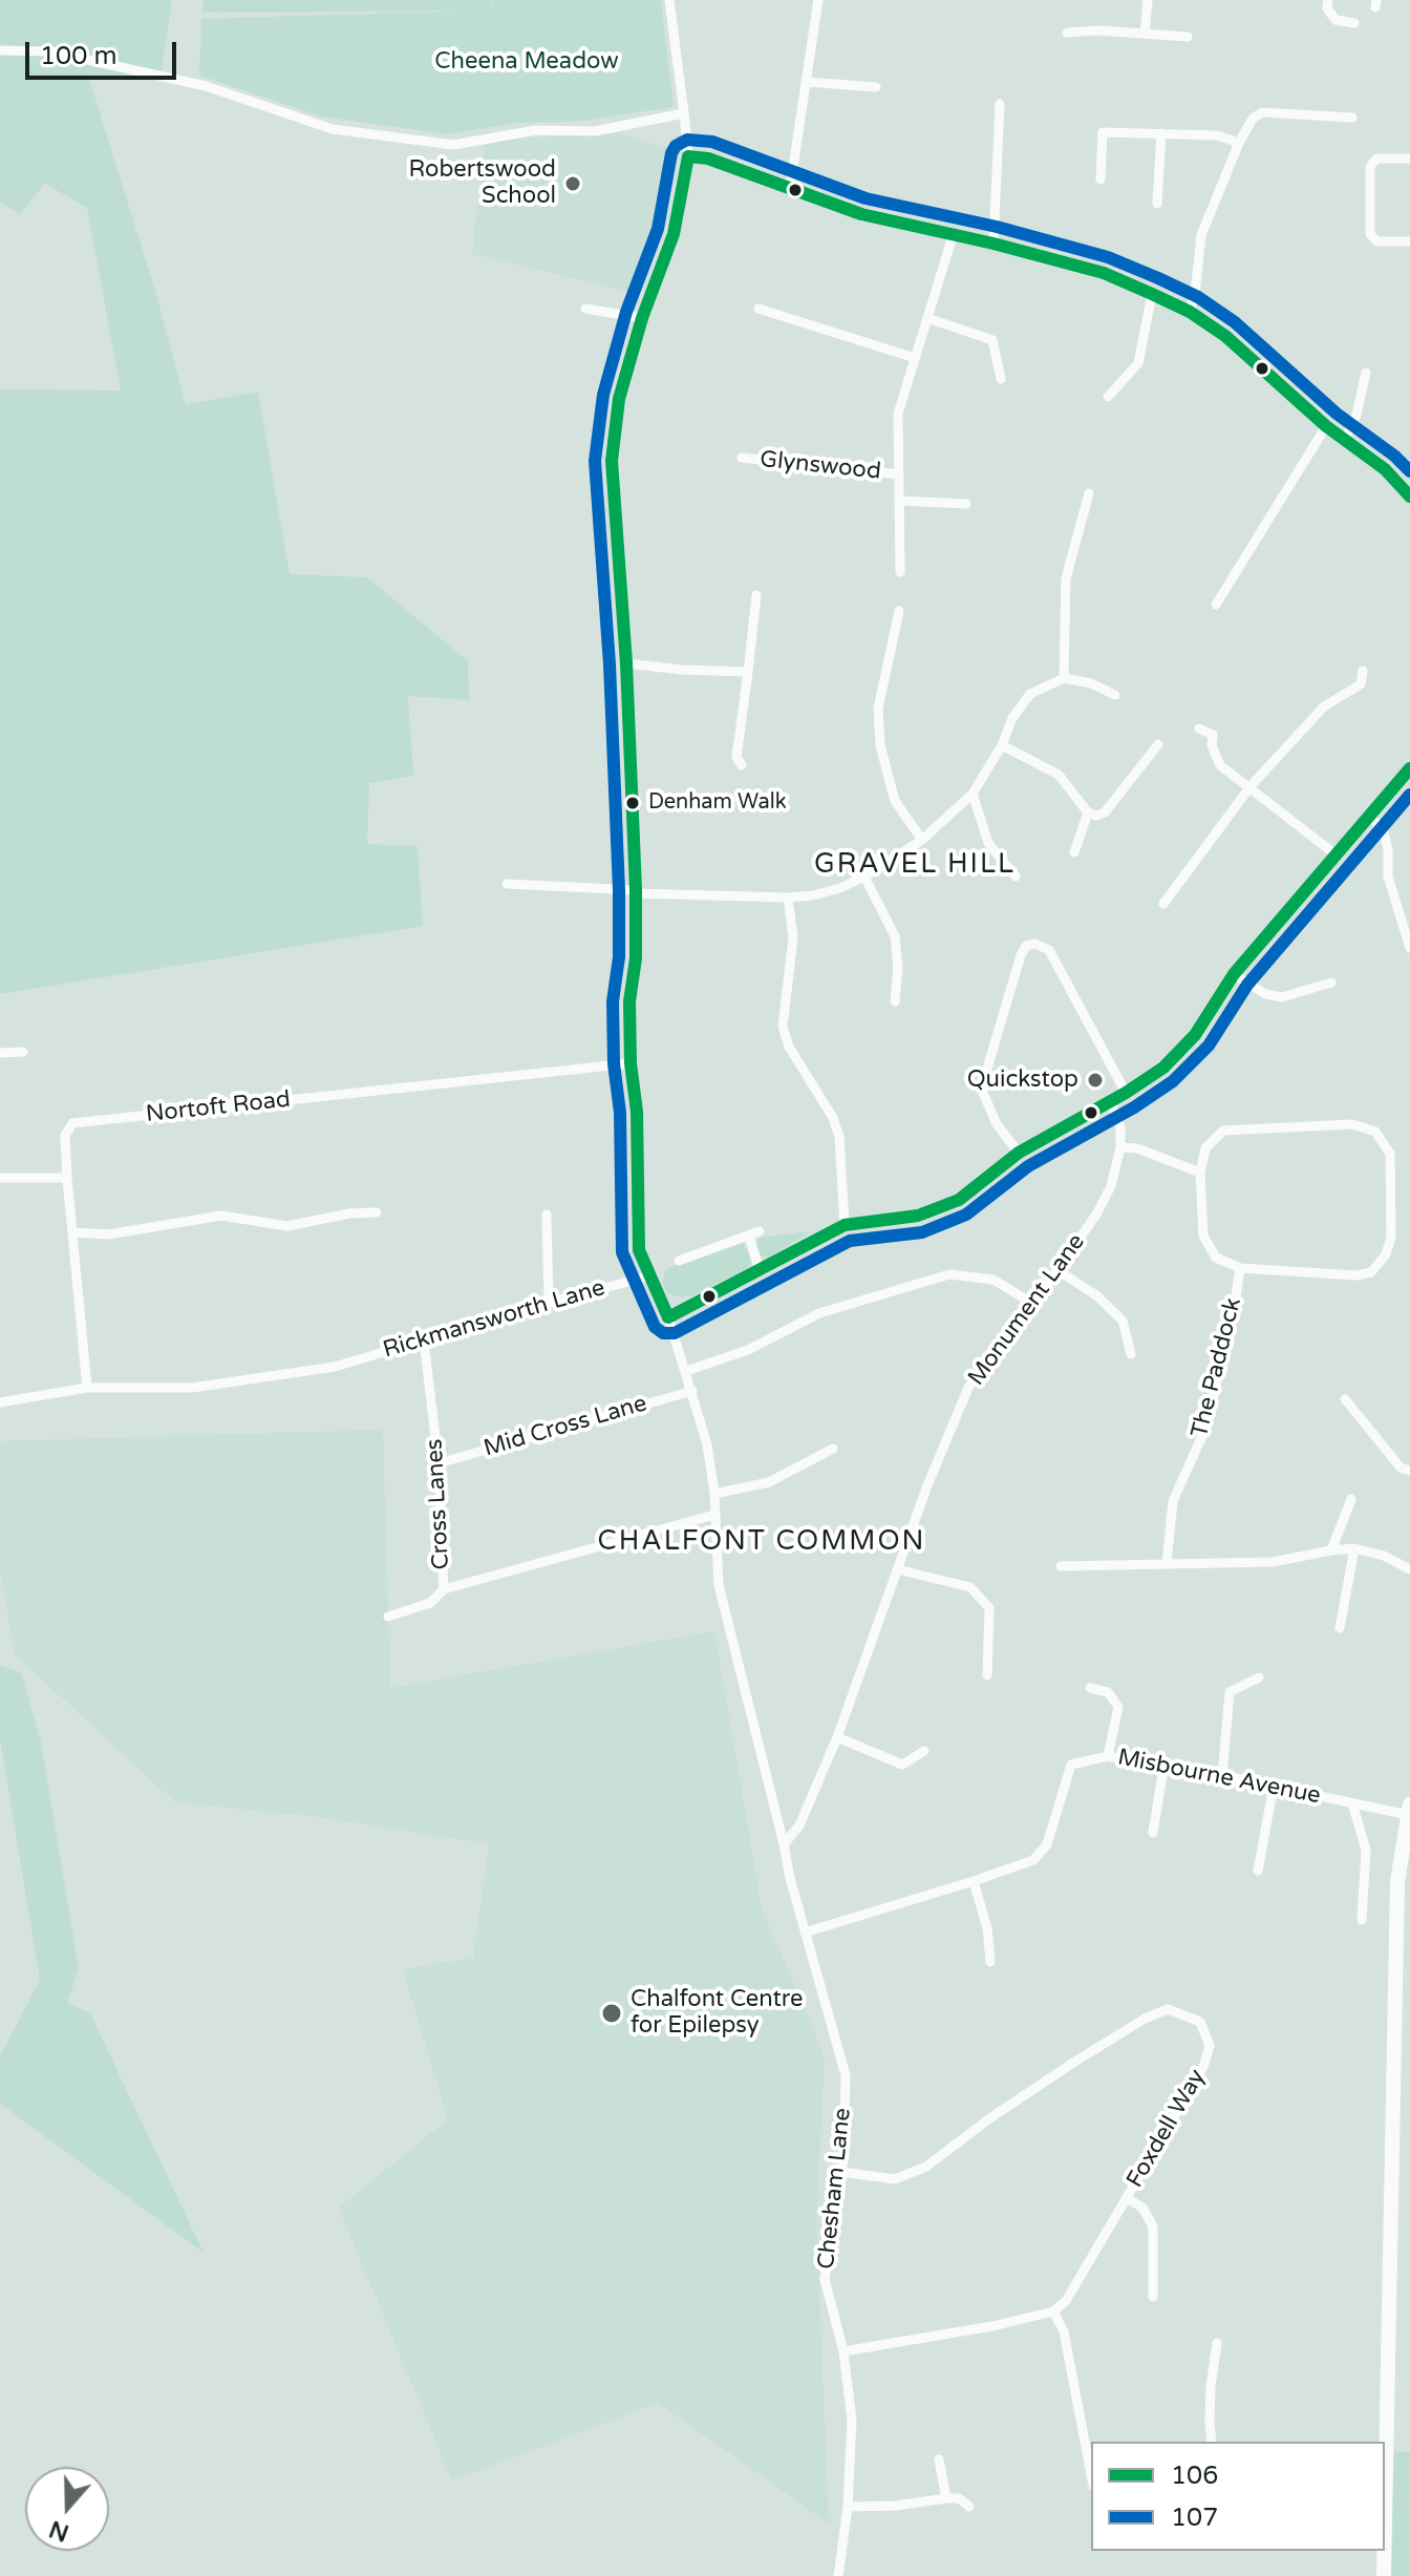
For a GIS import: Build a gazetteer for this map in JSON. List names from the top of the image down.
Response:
{
  "streets": {
    "street": [
      "Glynswood",
      "Nortoft Road",
      "Monument Lane",
      "Rickmansworth Lane",
      "The Paddock",
      "Mid Cross Lane",
      "Cross Lanes",
      "Misbourne Avenue",
      "Foxdell Way",
      "Chesham Lane"
    ]
  },
  "crossings": [
    ["Nortoft Road", "Rickmansworth Lane"],
    ["Monument Lane", "Chesham Lane"],
    ["Rickmansworth Lane", "Cross Lanes"],
    ["Mid Cross Lane", "Cross Lanes"],
    ["Mid Cross Lane", "Chesham Lane"],
    ["Cross Lanes", "Chesham Lane"],
    ["Misbourne Avenue", "Chesham Lane"],
    ["Foxdell Way", "Chesham Lane"]
  ],
  "districts": ["GRAVEL HILL", "CHALFONT COMMON"],
  "parks": ["Cheena Meadow"],
  "places": [
    "Robertswood School",
    "Denham Walk",
    "Quickstop",
    "Chalfont Centre for Epilepsy"
  ],
  "lines": ["transit line 107", "transit line 106"],
  "legend": ["106", "107"],
  "scale_bar": "100 m",
  "north": "bottom"
}
